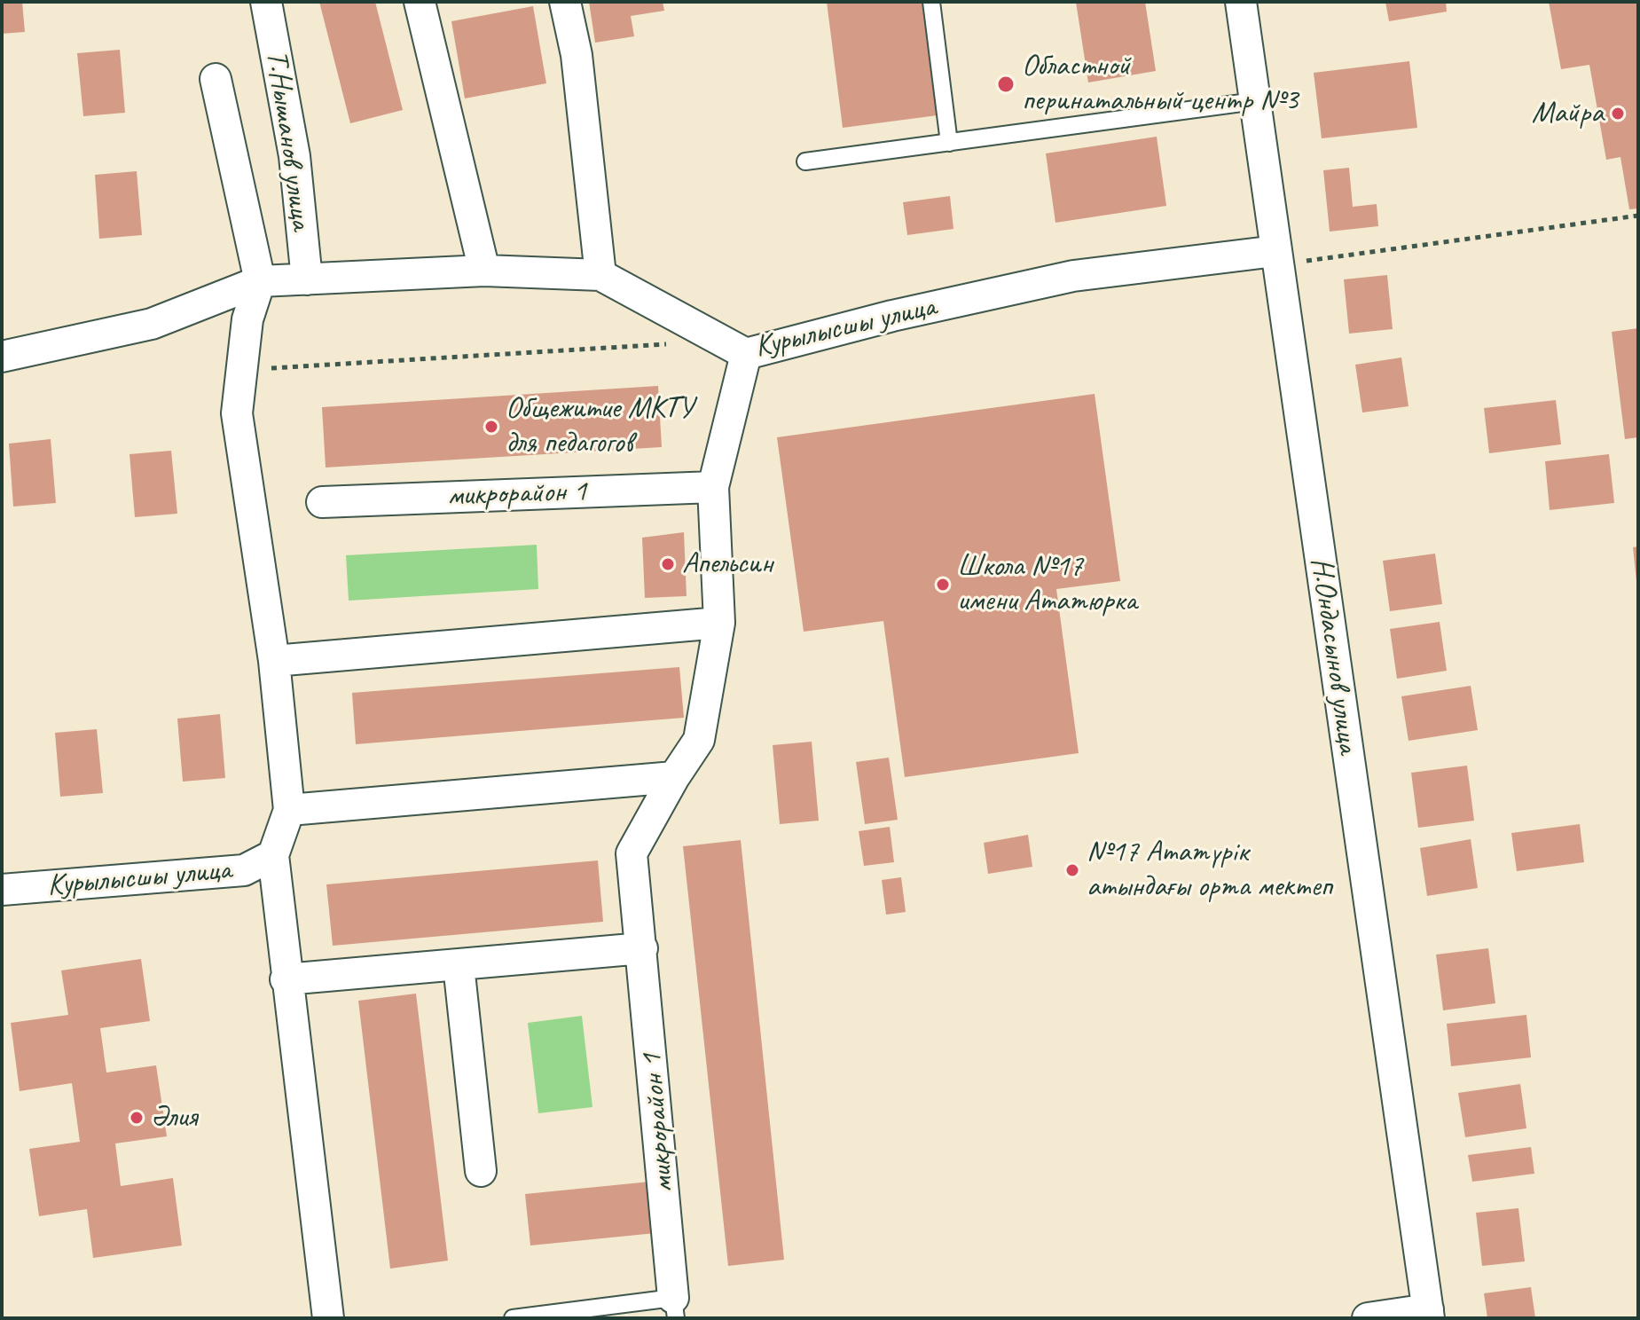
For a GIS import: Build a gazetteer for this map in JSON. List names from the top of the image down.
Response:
{
  "streets": {
    "street": [
      "Т.Нышанов улица",
      "Курылысшы улица",
      "микрорайон 1",
      "Н.Ондасынов улица"
    ]
  },
  "crossings": [
    ["Т.Нышанов улица", "Курылысшы улица"],
    ["Курылысшы улица", "микрорайон 1"],
    ["Курылысшы улица", "Н.Ондасынов улица"]
  ],
  "places": [
    "Областной перинатальный центр №3",
    "Майра",
    "Общежитие МКТУ для педагогов",
    "Апельсин",
    "Школа №17 имени Ататюрка",
    "№17 Ататүрік атындағы орта мектеп",
    "Әлия"
  ]
}
